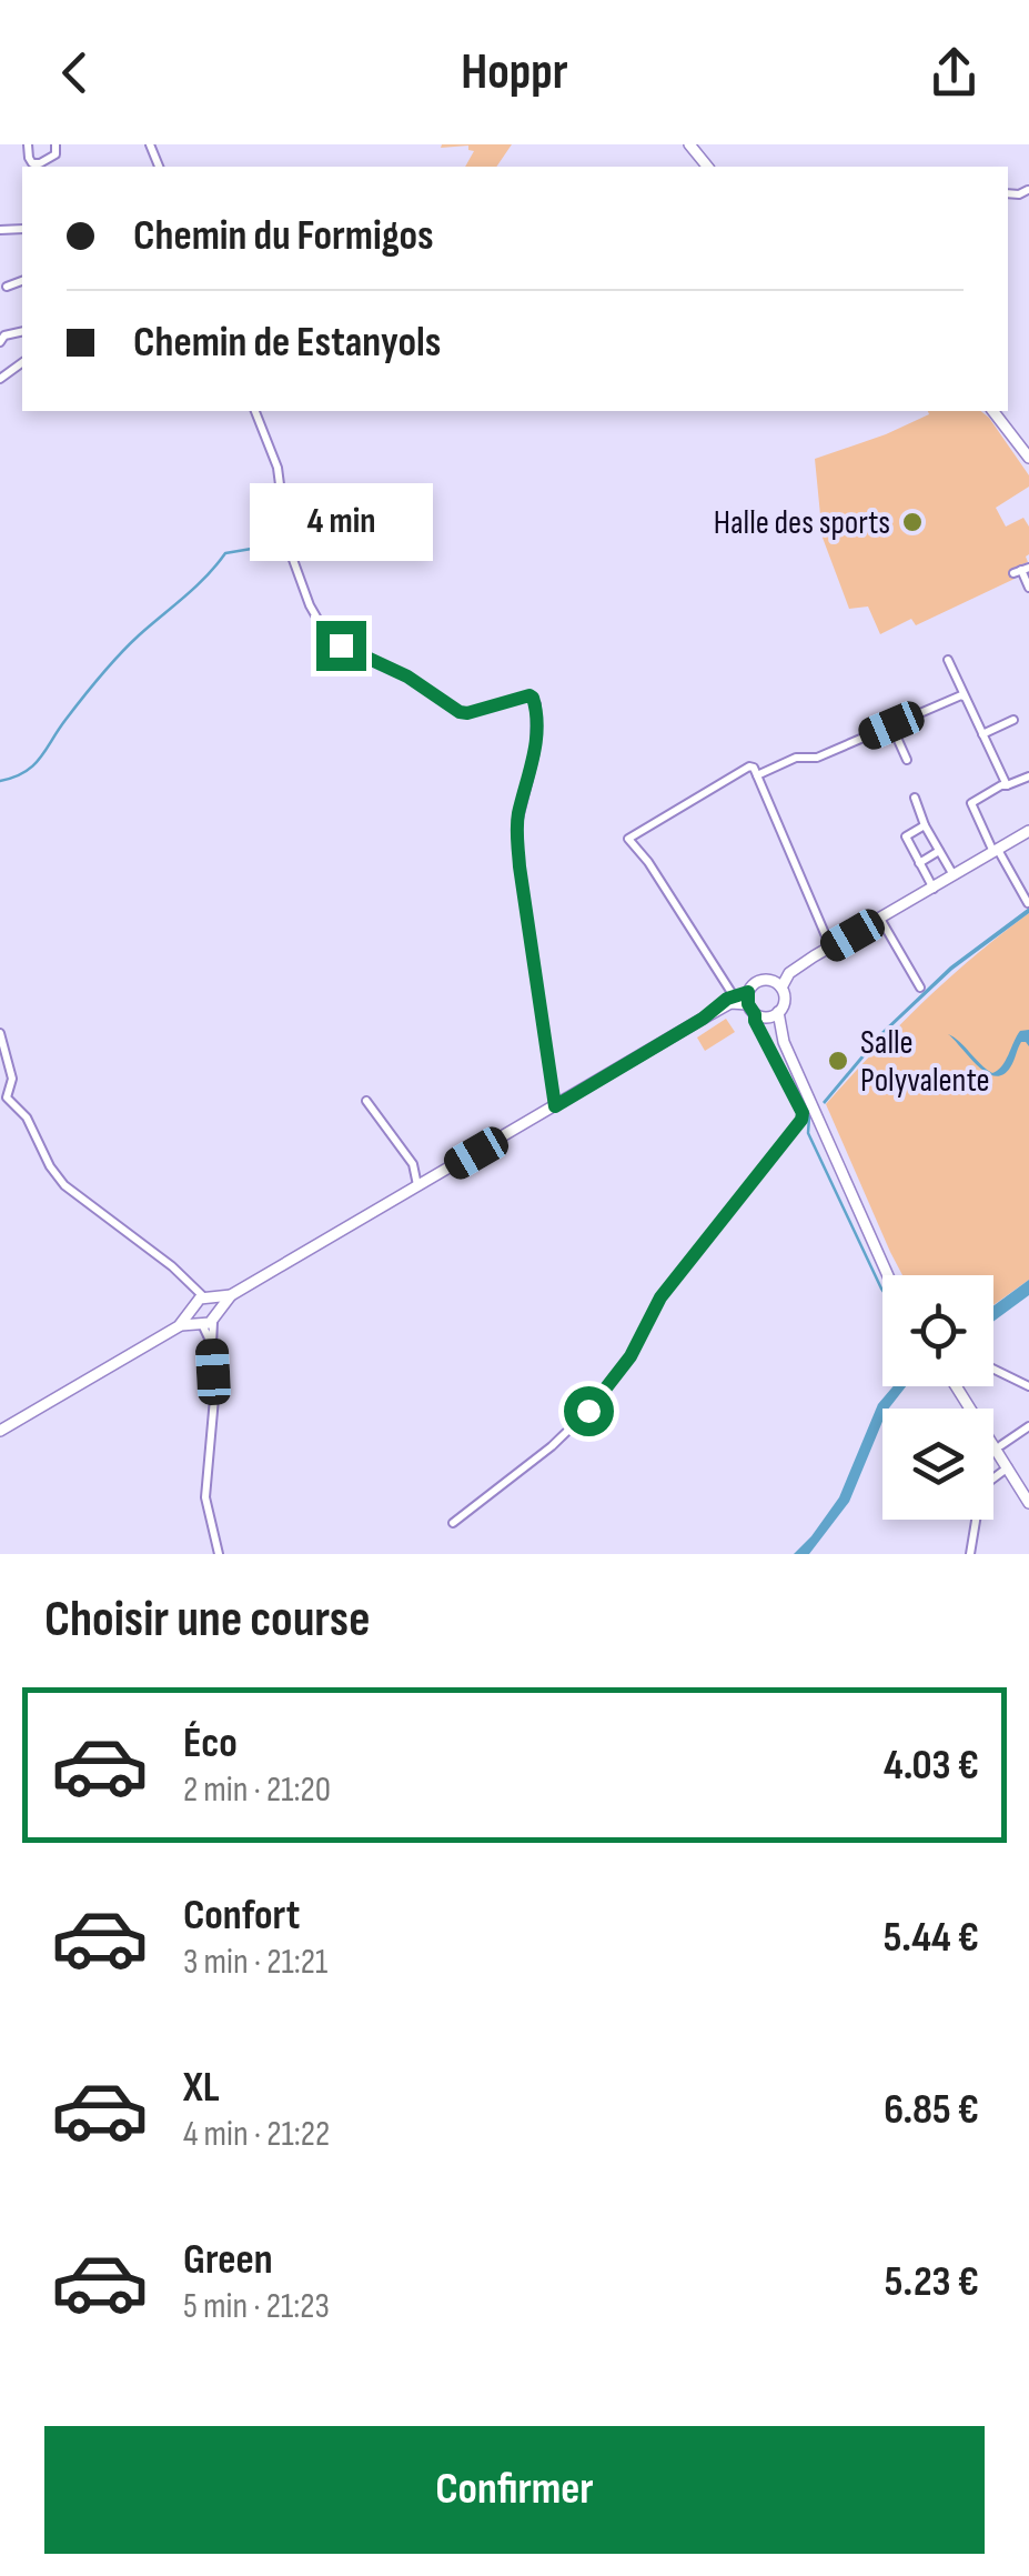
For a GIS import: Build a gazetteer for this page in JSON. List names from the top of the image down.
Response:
{
  "places": ["Halle des sports", "Salle Polyvalente"],
  "page": {
    "header": "Hoppr",
    "banner": ["Chemin du Formigos", "Chemin de Estanyols"],
    "bubble": "4 min",
    "heading": "Choisir une course",
    "list": [
      {
        "name": "Éco",
        "note": "2 min · 21:20",
        "value": "4.03 €"
      },
      {
        "name": "Confort",
        "note": "3 min · 21:21",
        "value": "5.44 €"
      },
      {
        "name": "XL",
        "note": "4 min · 21:22",
        "value": "6.85 €"
      },
      {
        "name": "Green",
        "note": "5 min · 21:23",
        "value": "5.23 €"
      }
    ],
    "buttons": "Confirmer"
  }
}
